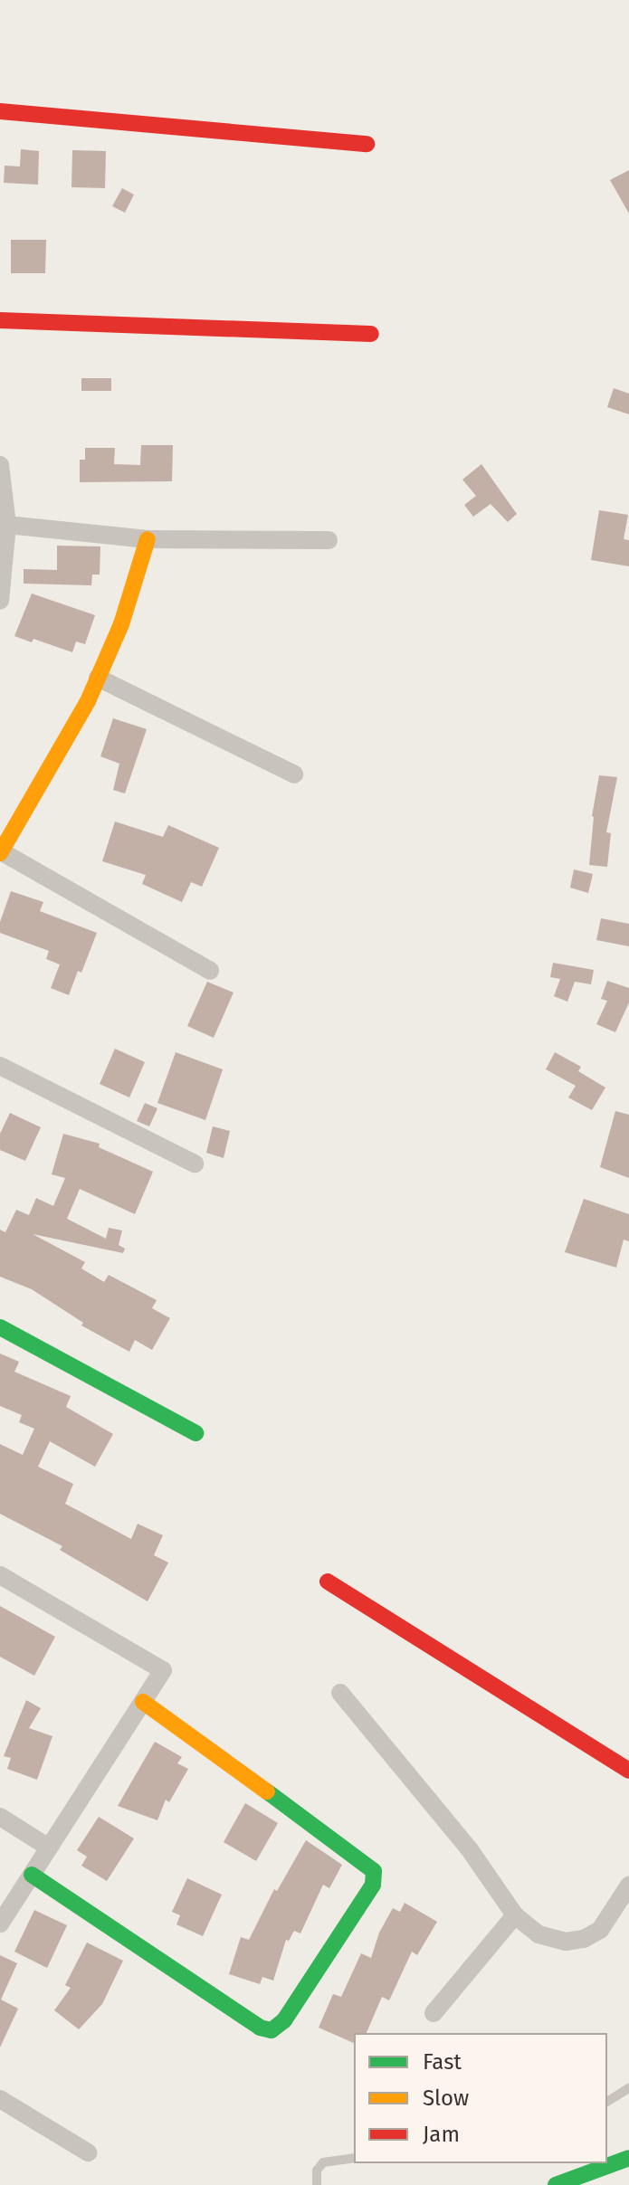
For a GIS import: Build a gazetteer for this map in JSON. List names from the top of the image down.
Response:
{
  "legend": ["Fast", "Slow", "Jam"]
}
